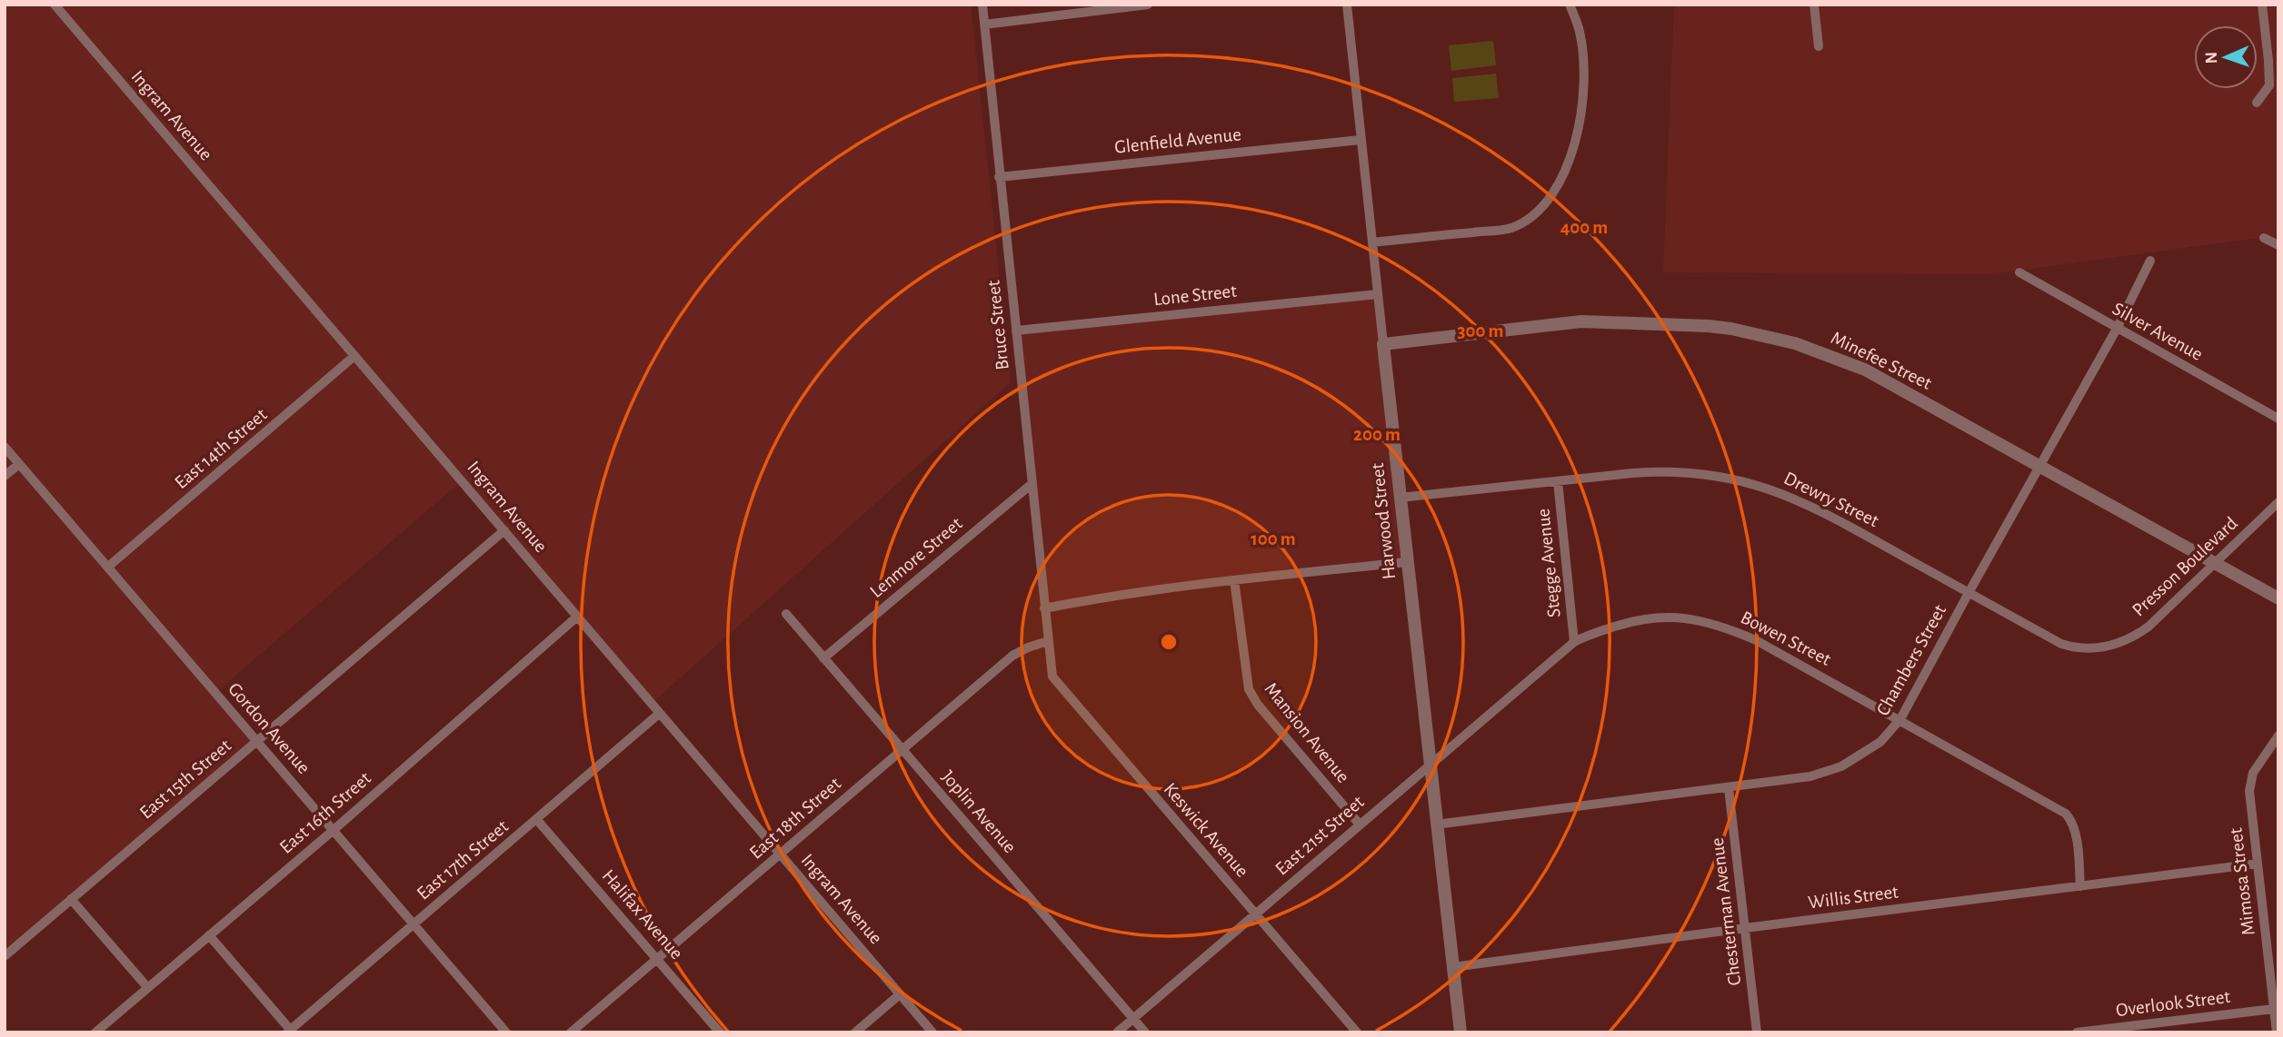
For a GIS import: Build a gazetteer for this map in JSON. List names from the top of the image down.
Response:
{
  "streets": {
    "street": [
      "Ingram Avenue",
      "Glenfield Avenue",
      "Lone Street",
      "Bruce Street",
      "Silver Avenue",
      "Minefee Street",
      "East 14th Street",
      "Drewry Street",
      "Harwood Street",
      "Lenmore Street",
      "Stegge Avenue",
      "Presson Boulevard",
      "Bowen Street",
      "Chambers Street",
      "Gordon Avenue",
      "Mansion Avenue",
      "East 15th Street",
      "Joplin Avenue",
      "East 16th Street",
      "East 18th Street",
      "Keswick Avenue",
      "East 21st Street",
      "East 17th Street",
      "Mimosa Street",
      "Willis Street",
      "Chesterman Avenue",
      "Halifax Avenue",
      "Overlook Street"
    ]
  },
  "crossings": [
    ["Ingram Avenue", "East 14th Street"],
    ["Ingram Avenue", "East 15th Street"],
    ["Ingram Avenue", "East 16th Street"],
    ["Ingram Avenue", "East 18th Street"],
    ["Ingram Avenue", "East 17th Street"],
    ["Glenfield Avenue", "Bruce Street"],
    ["Glenfield Avenue", "Harwood Street"],
    ["Lone Street", "Bruce Street"],
    ["Lone Street", "Harwood Street"],
    ["Bruce Street", "Lenmore Street"],
    ["Bruce Street", "East 18th Street"],
    ["Bruce Street", "Keswick Avenue"],
    ["Silver Avenue", "Chambers Street"],
    ["Minefee Street", "Harwood Street"],
    ["Minefee Street", "Presson Boulevard"],
    ["Minefee Street", "Chambers Street"],
    ["East 14th Street", "Gordon Avenue"],
    ["Drewry Street", "Harwood Street"],
    ["Drewry Street", "Stegge Avenue"],
    ["Drewry Street", "Presson Boulevard"],
    ["Drewry Street", "Chambers Street"],
    ["Harwood Street", "Bowen Street"],
    ["Harwood Street", "Chambers Street"],
    ["Harwood Street", "East 21st Street"],
    ["Harwood Street", "Willis Street"],
    ["Lenmore Street", "Joplin Avenue"],
    ["Stegge Avenue", "Bowen Street"],
    ["Bowen Street", "Chambers Street"],
    ["Bowen Street", "East 21st Street"],
    ["Bowen Street", "Willis Street"],
    ["Chambers Street", "Chesterman Avenue"],
    ["Gordon Avenue", "East 15th Street"],
    ["Gordon Avenue", "East 16th Street"],
    ["Gordon Avenue", "East 17th Street"],
    ["Mansion Avenue", "East 21st Street"],
    ["Joplin Avenue", "East 18th Street"],
    ["Joplin Avenue", "East 21st Street"],
    ["East 18th Street", "Keswick Avenue"],
    ["East 18th Street", "Halifax Avenue"],
    ["Keswick Avenue", "East 21st Street"],
    ["East 17th Street", "Halifax Avenue"],
    ["Mimosa Street", "Willis Street"],
    ["Mimosa Street", "Overlook Street"],
    ["Willis Street", "Chesterman Avenue"]
  ],
  "north": "left",
  "rings": [
    "400 m",
    "300 m",
    "200 m",
    "100 m"
  ]
}
